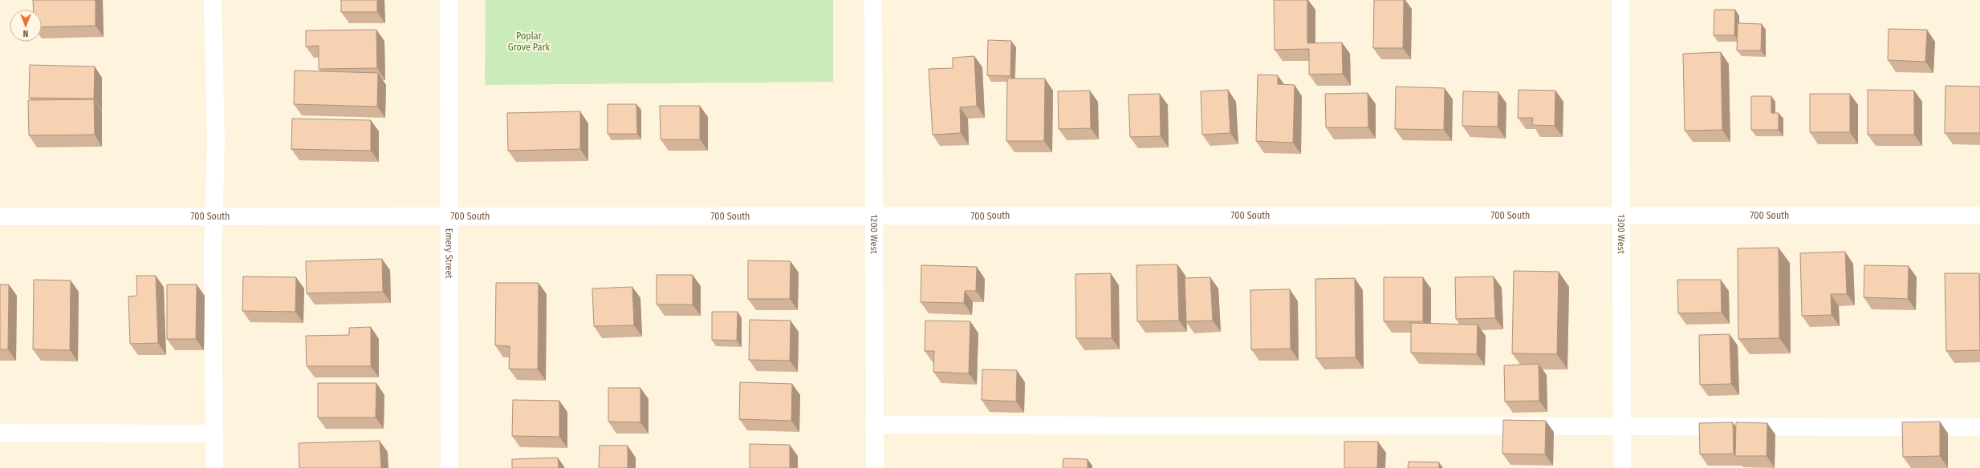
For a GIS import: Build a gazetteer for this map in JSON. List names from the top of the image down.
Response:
{
  "streets": {
    "street": [
      "700 South",
      "1200 West",
      "1300 West",
      "Emery Street"
    ]
  },
  "crossings": [
    ["700 South", "1200 West"],
    ["700 South", "1300 West"],
    ["700 South", "Emery Street"]
  ],
  "parks": ["Poplar Grove Park"],
  "north": "bottom"
}
